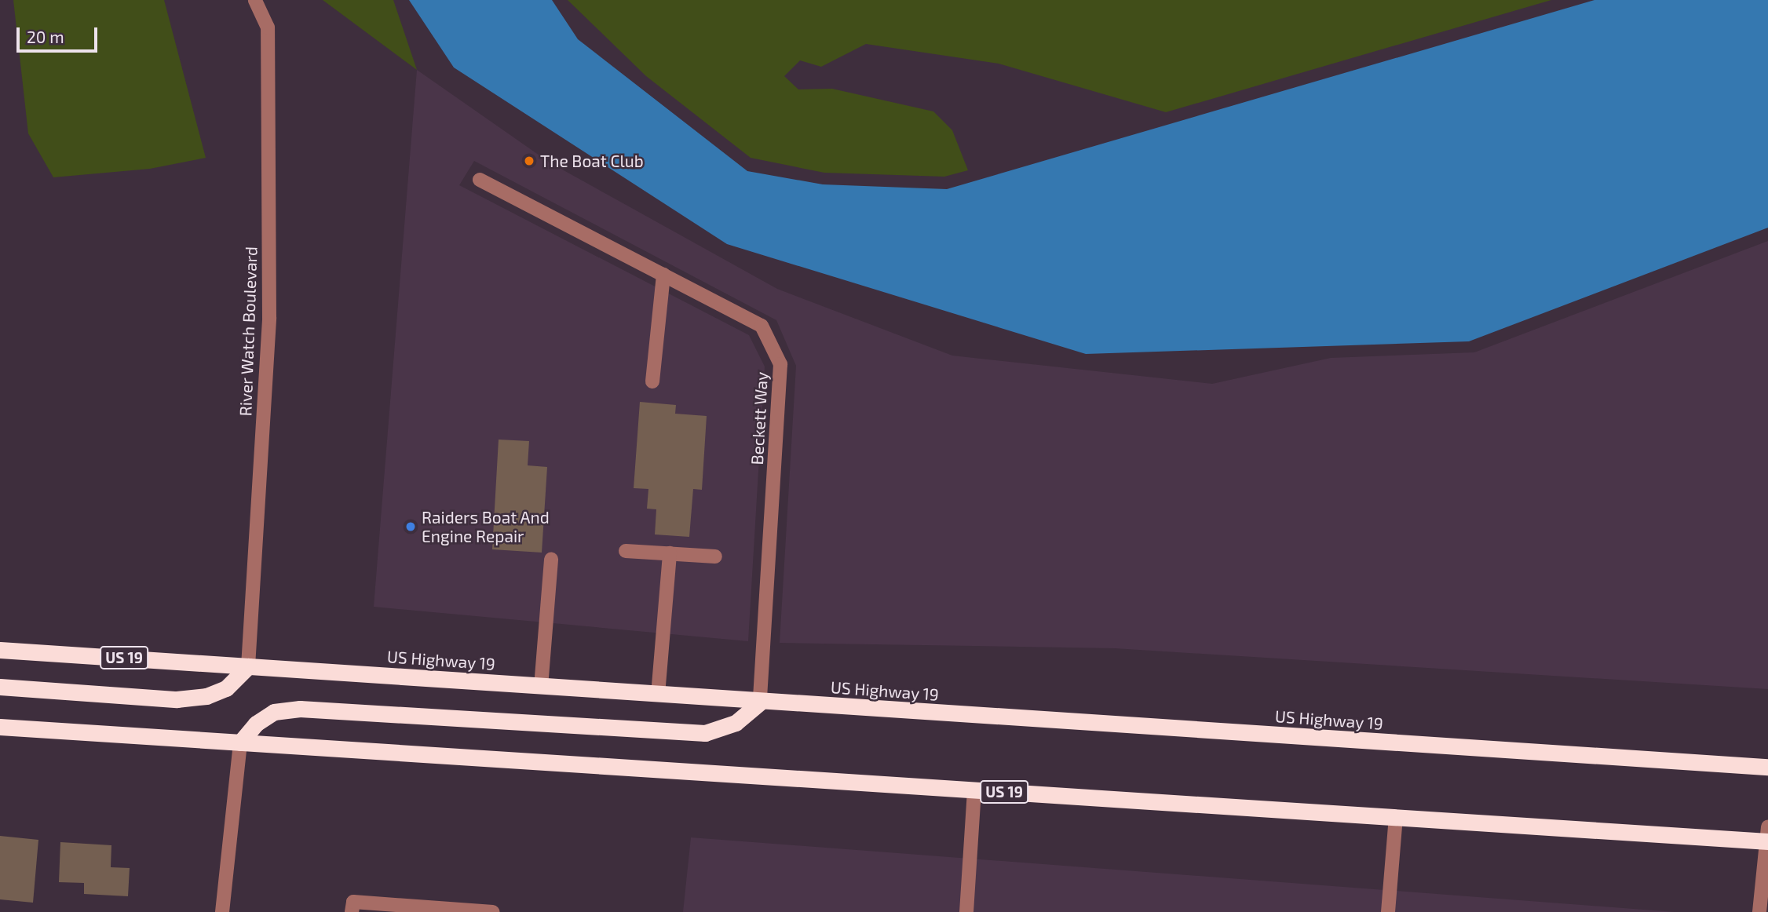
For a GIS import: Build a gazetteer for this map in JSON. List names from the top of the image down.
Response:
{
  "streets": {
    "highway": ["US 19", "US Highway 19"],
    "street": ["River Watch Boulevard", "Beckett Way"]
  },
  "crossings": [
    ["River Watch Boulevard", "US Highway 19"],
    ["Beckett Way", "US Highway 19"]
  ],
  "places": ["The Boat Club", "Raiders Boat And Engine Repair"],
  "scale_bar": "20 m"
}
